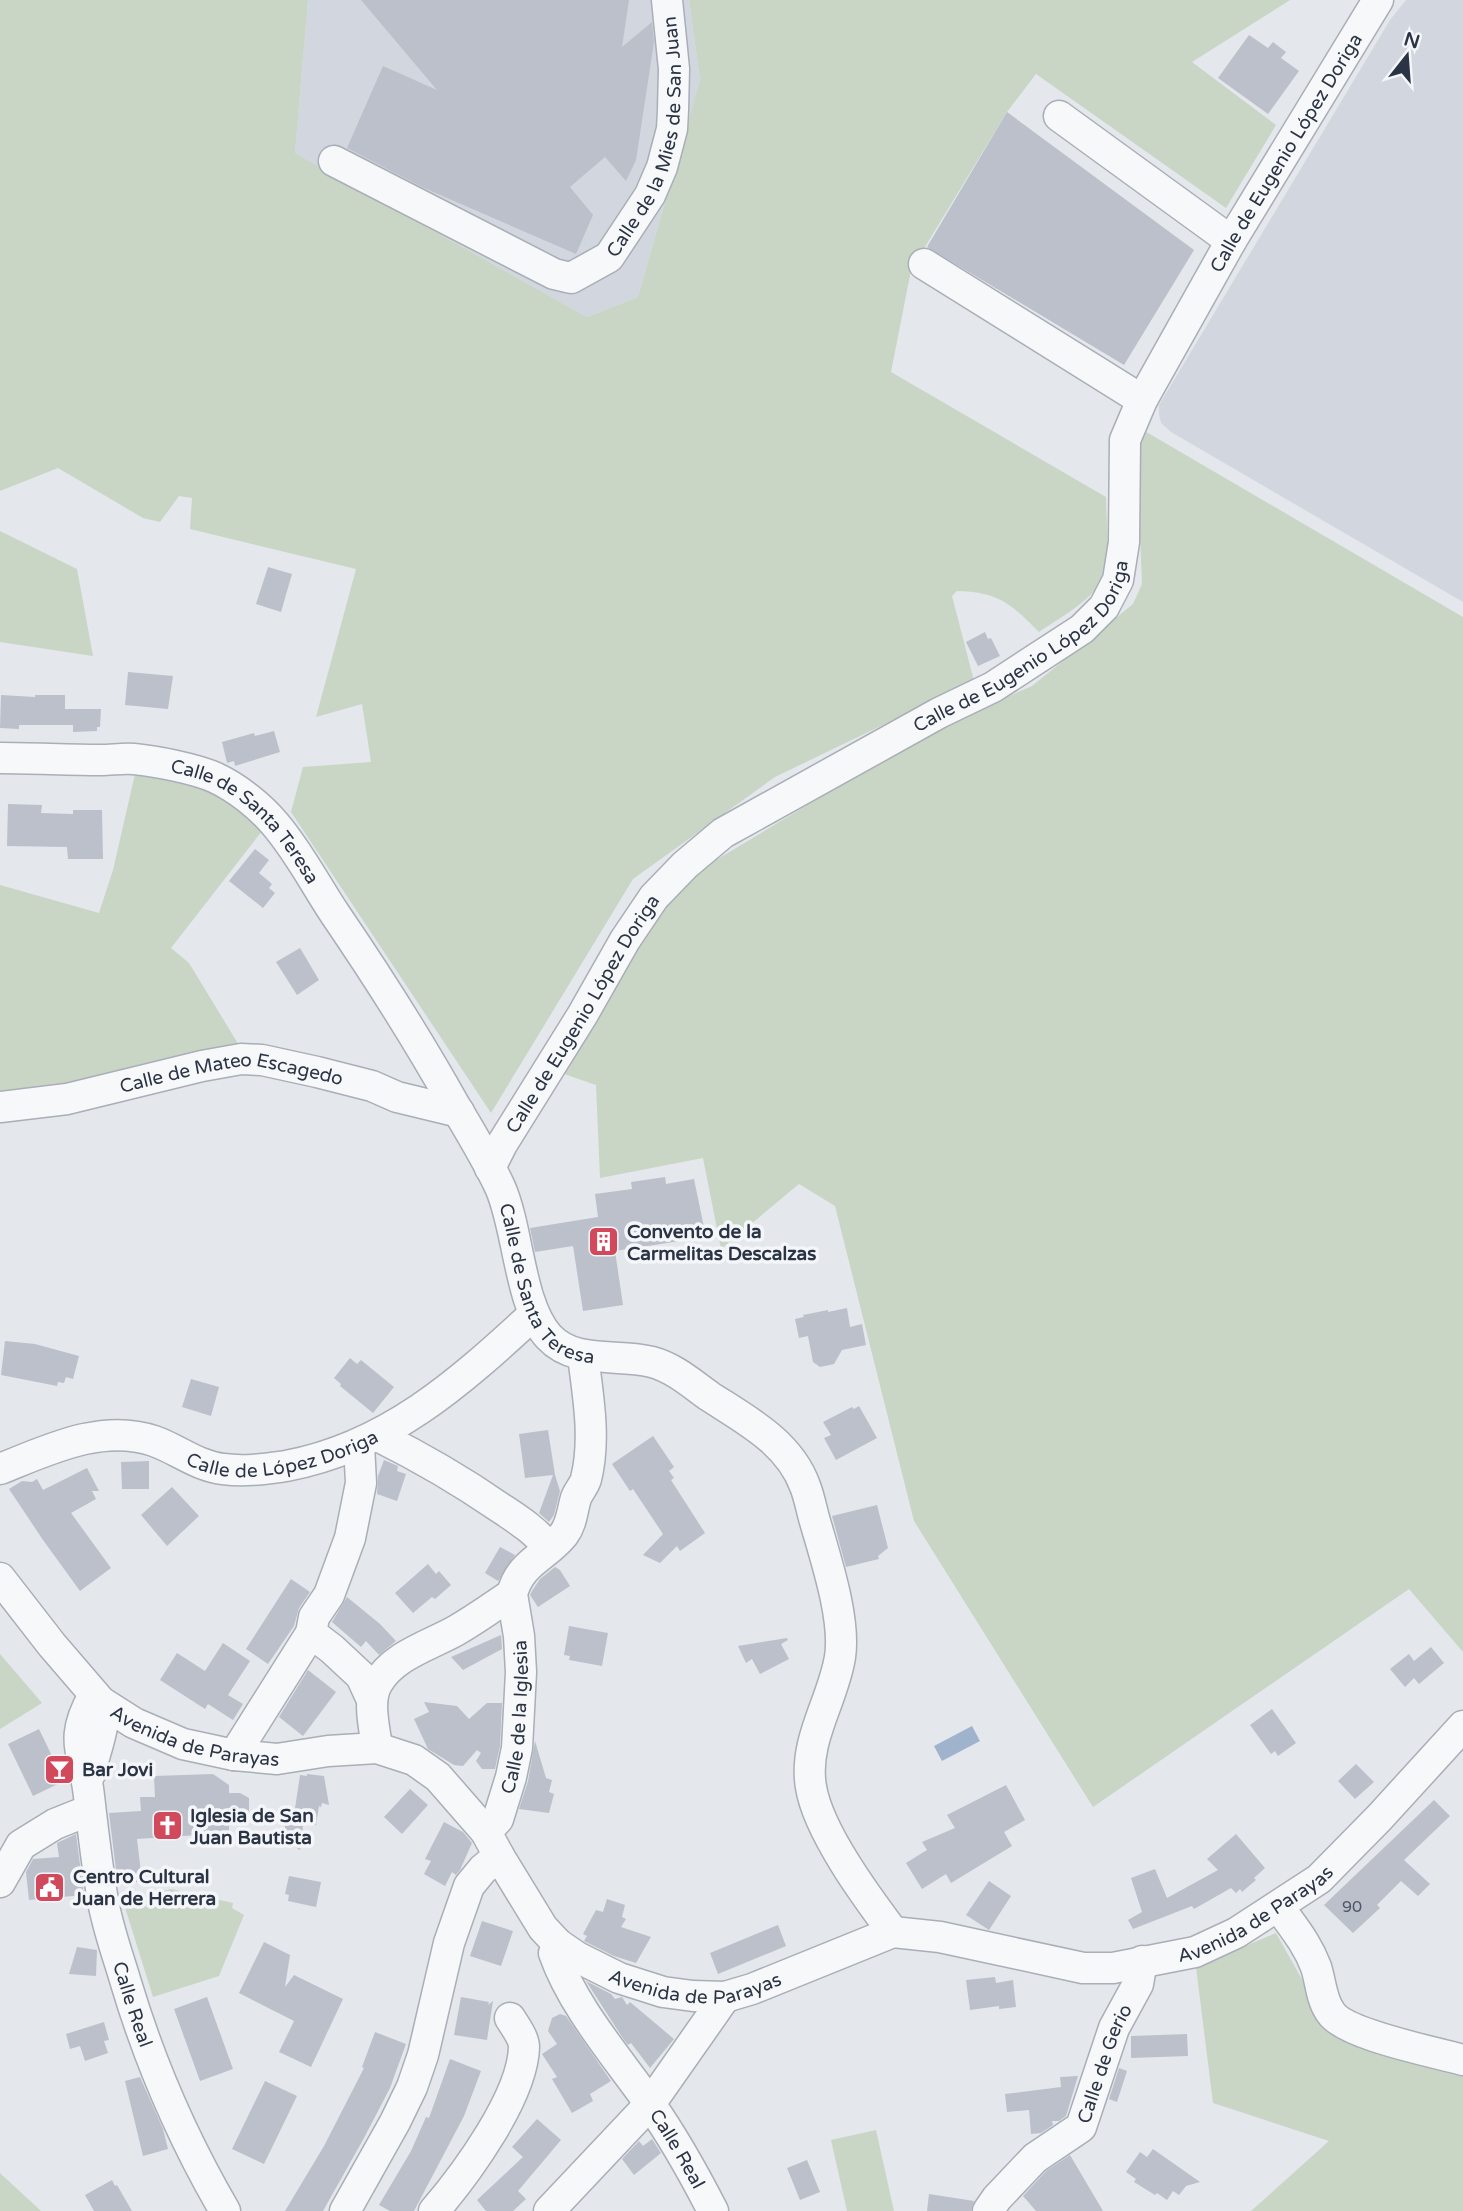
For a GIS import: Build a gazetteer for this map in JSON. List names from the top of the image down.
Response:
{
  "streets": {
    "street": [
      "Calle de la Mies de San Juan",
      "Calle de Eugenio López Doriga",
      "Calle de Santa Teresa",
      "Calle de Mateo Escagedo",
      "Calle de López Doriga",
      "Calle de la Iglesia",
      "Avenida de Parayas",
      "Calle Real",
      "Calle de Gerio"
    ]
  },
  "crossings": [
    ["Calle de Eugenio López Doriga", "Calle de Santa Teresa"],
    ["Calle de Santa Teresa", "Calle de Mateo Escagedo"],
    ["Calle de Santa Teresa", "Calle de López Doriga"],
    ["Calle de Santa Teresa", "Avenida de Parayas"],
    ["Calle de la Iglesia", "Avenida de Parayas"],
    ["Avenida de Parayas", "Calle Real"],
    ["Avenida de Parayas", "Calle de Gerio"]
  ],
  "places": {
    "building": ["Convento de la Carmelitas Descalzas"],
    "bar": ["Bar Jovi"],
    "church": ["Iglesia de San Juan Bautista"],
    "public building": ["Centro Cultural Juan de Herrera"]
  },
  "house_numbers": ["90"],
  "north": "top"
}
